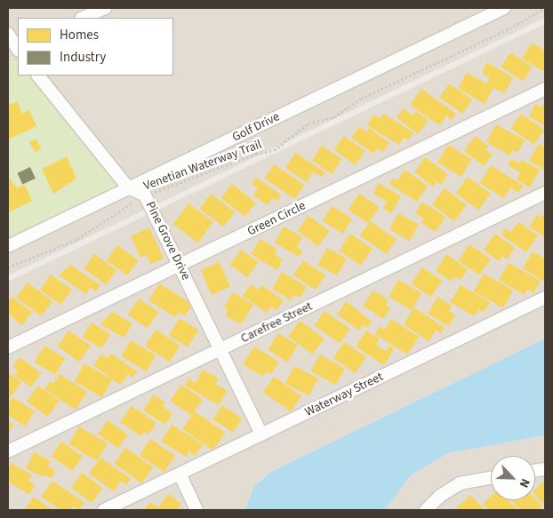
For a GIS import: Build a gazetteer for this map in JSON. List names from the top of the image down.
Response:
{
  "streets": {
    "street": [
      "Golf Drive",
      "Green Circle",
      "Pine Grove Drive",
      "Carefree Street",
      "Waterway Street"
    ],
    "path": ["Venetian Waterway Trail"]
  },
  "crossings": [
    ["Golf Drive", "Pine Grove Drive"],
    ["Venetian Waterway Trail", "Pine Grove Drive"],
    ["Green Circle", "Pine Grove Drive"],
    ["Pine Grove Drive", "Carefree Street"],
    ["Pine Grove Drive", "Waterway Street"]
  ],
  "legend": ["Homes", "Industry"],
  "north": "bottom right"
}
